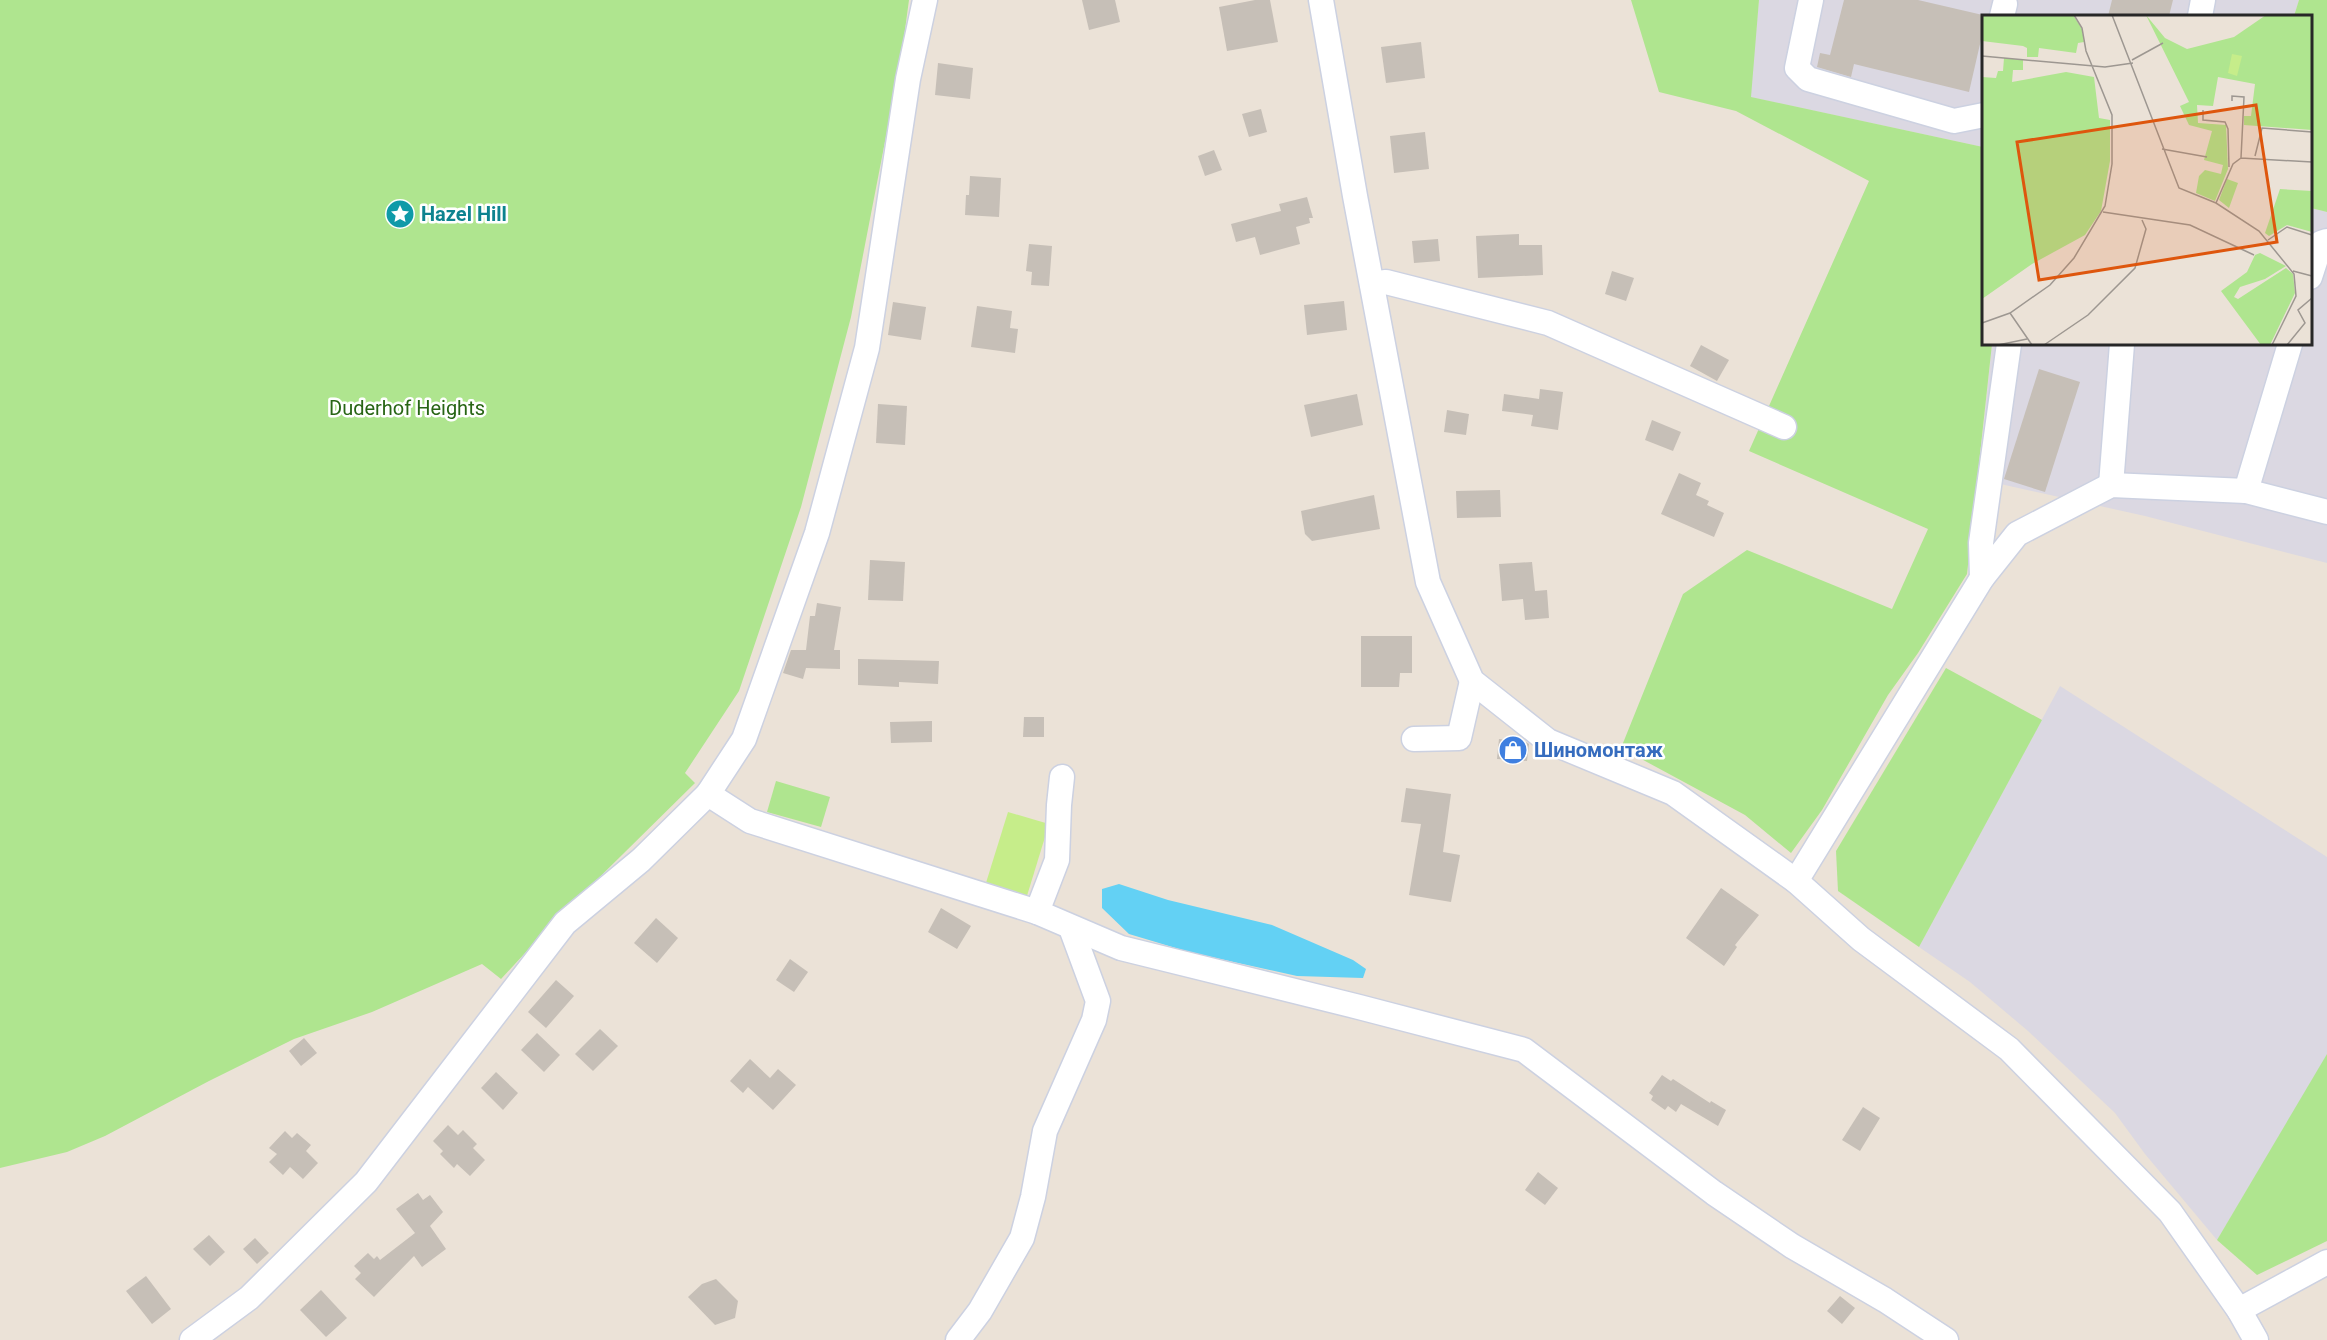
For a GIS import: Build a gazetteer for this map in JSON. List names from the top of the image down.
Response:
{
  "parks": ["Duderhof Heights"],
  "places": {
    "place": ["Hazel Hill"],
    "shop": ["Шиномонтаж"]
  }
}
